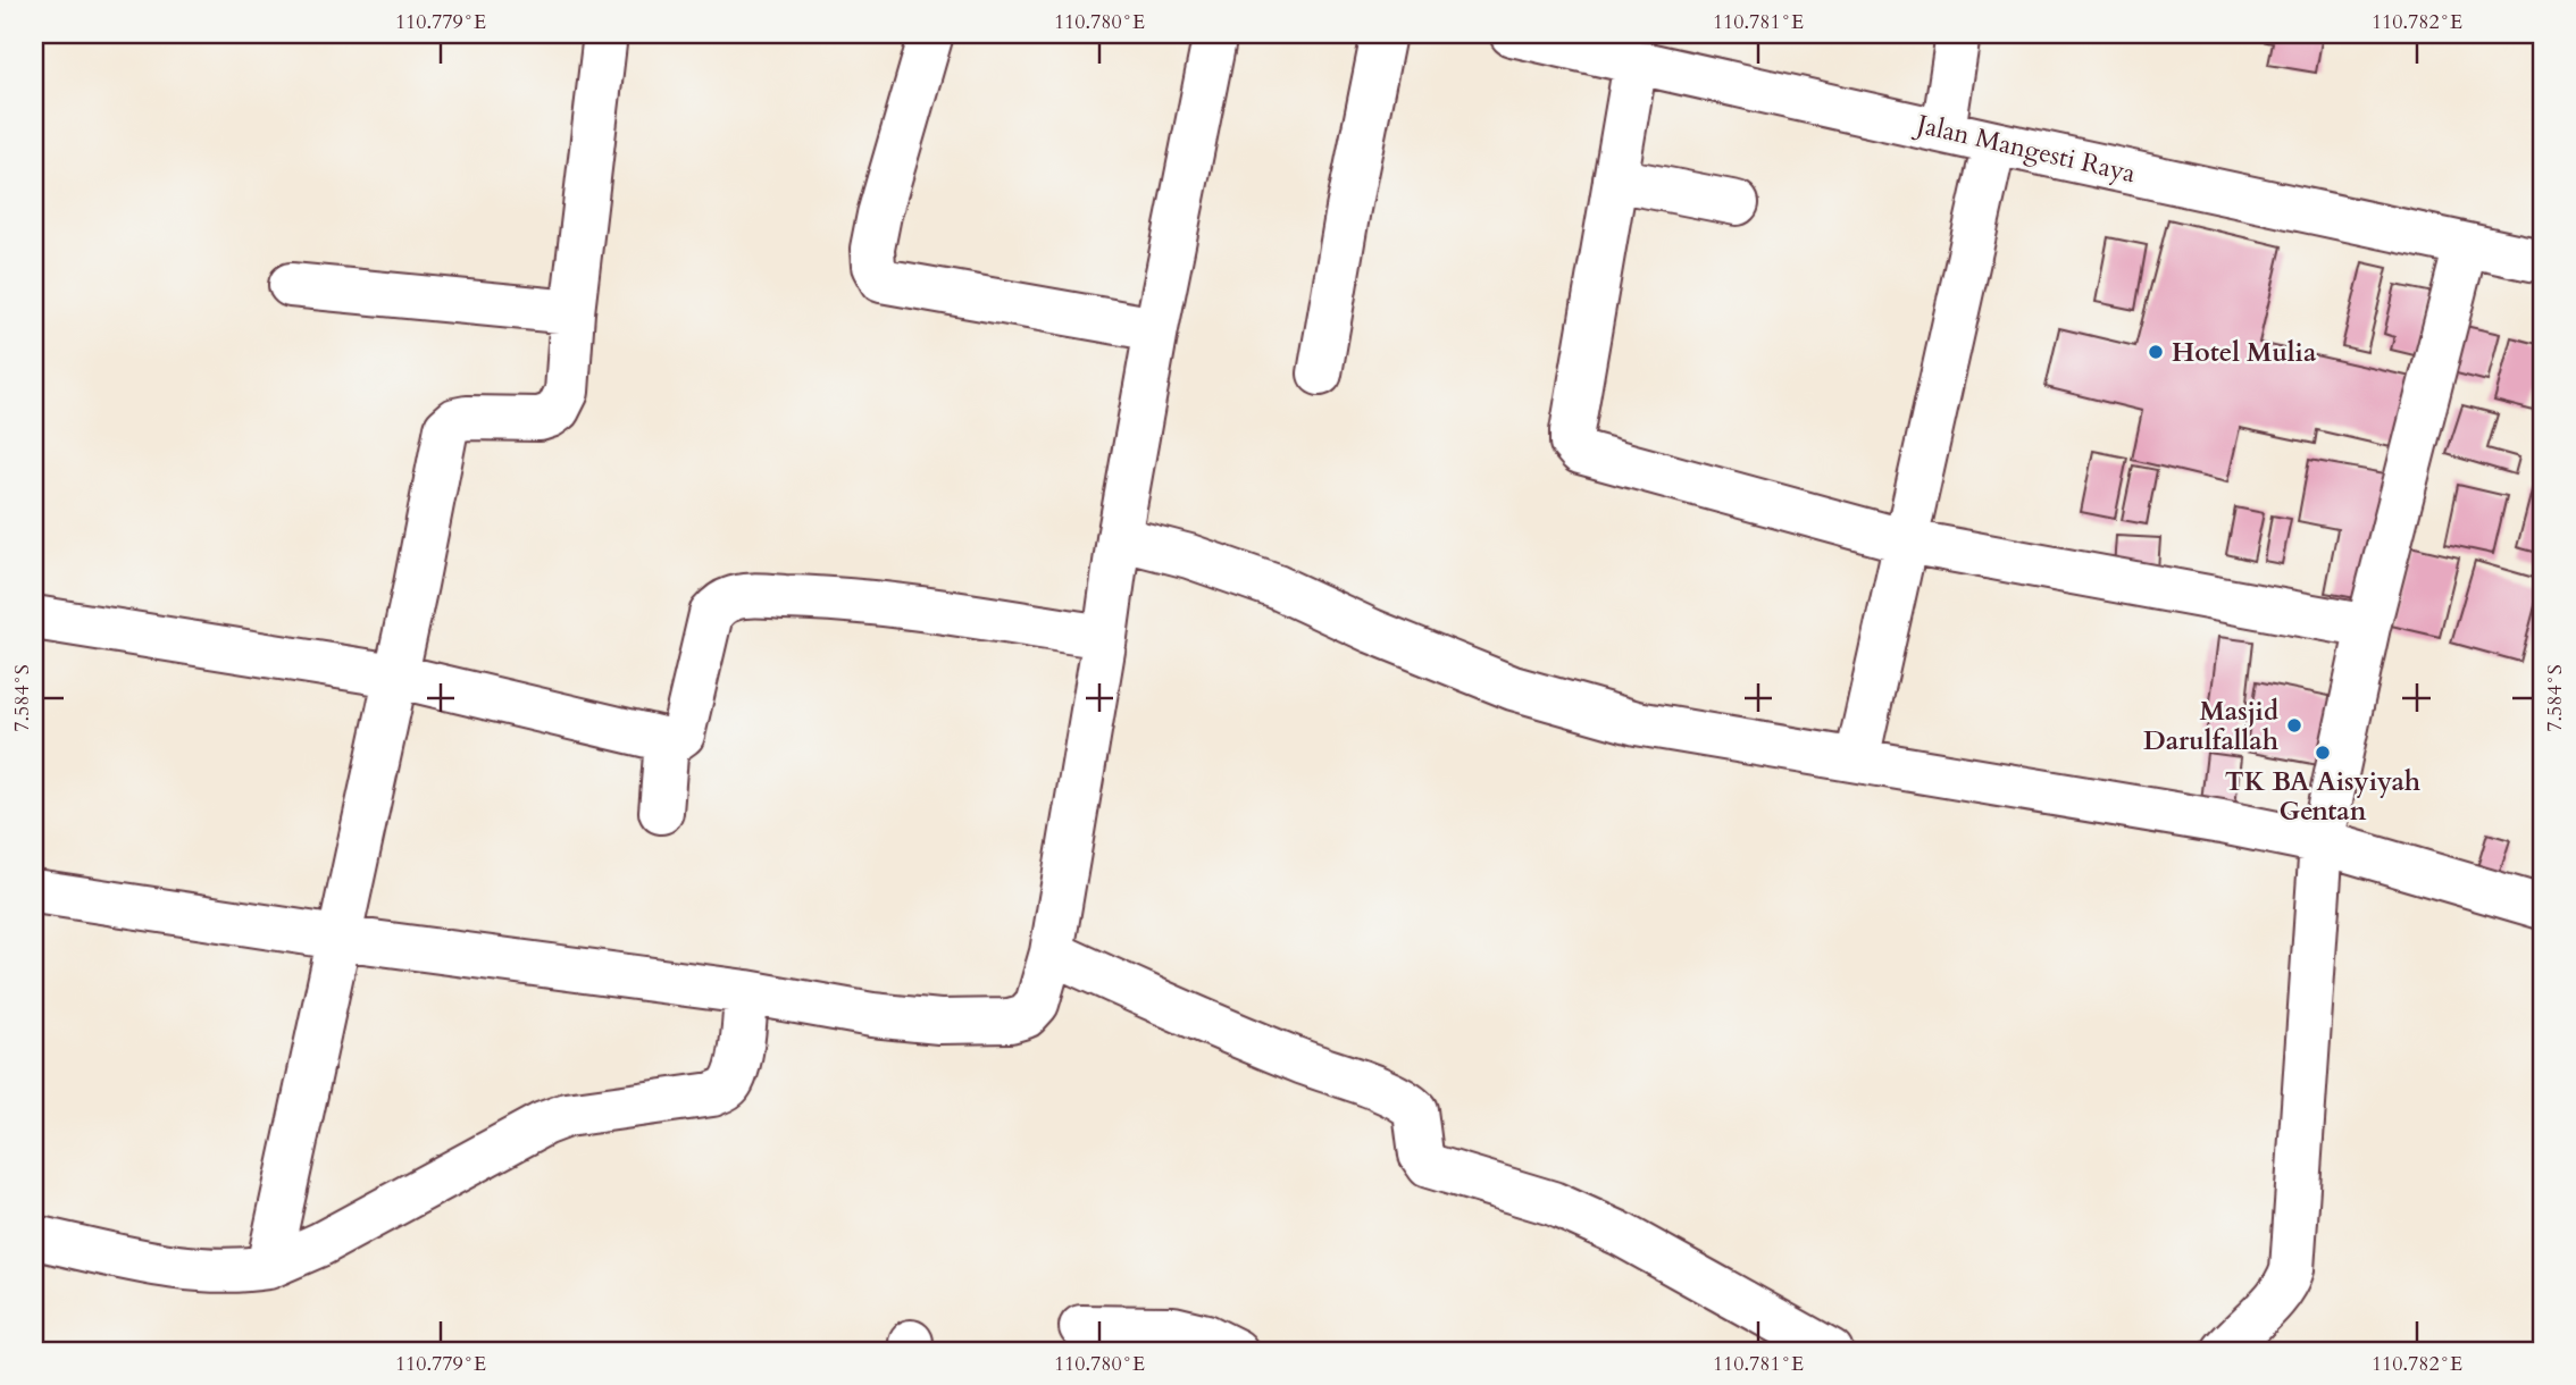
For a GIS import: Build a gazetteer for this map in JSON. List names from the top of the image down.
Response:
{
  "streets": {
    "street": ["Jalan Mangesti Raya"]
  },
  "places": ["Hotel Mulia", "Masjid Darulfallah", "TK BA Aisyiyah Gentan"],
  "coordinates": [
    "110.779°E",
    "110.780°E",
    "110.781°E",
    "110.782°E",
    "7.584°S"
  ]
}
